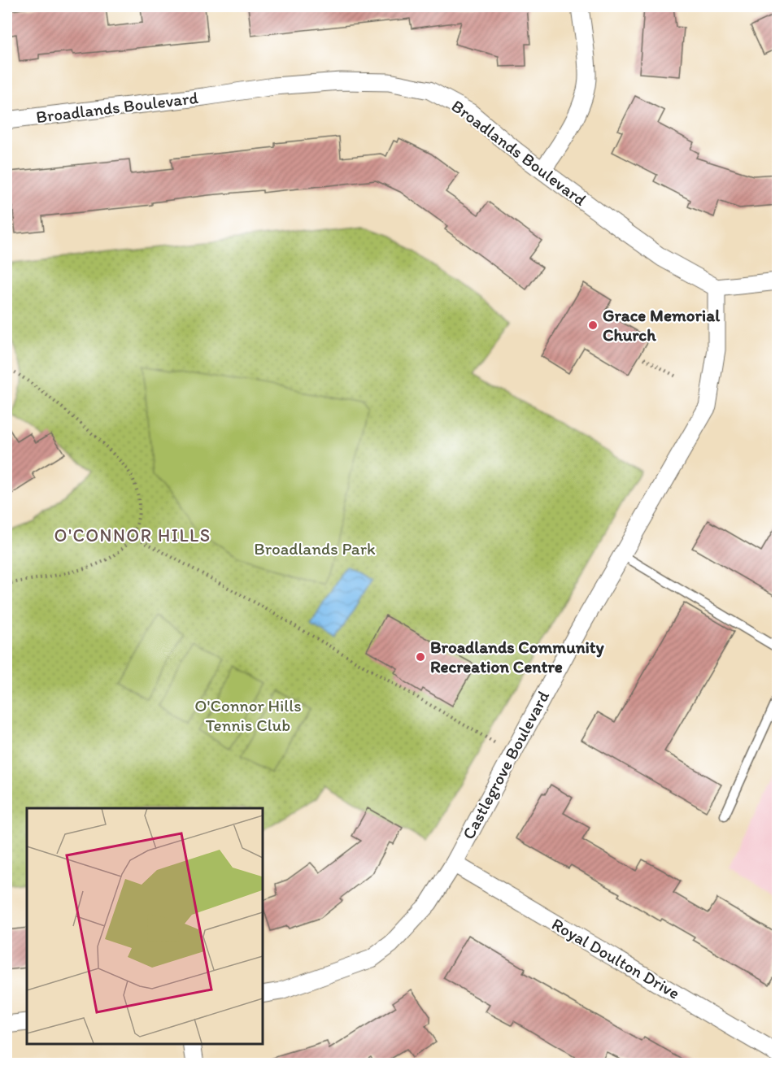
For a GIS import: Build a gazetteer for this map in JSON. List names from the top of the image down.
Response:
{
  "streets": {
    "street": ["Broadlands Boulevard", "Castlegrove Boulevard", "Royal Doulton Drive"]
  },
  "crossings": [
    ["Broadlands Boulevard", "Castlegrove Boulevard"],
    ["Castlegrove Boulevard", "Royal Doulton Drive"]
  ],
  "districts": ["O'CONNOR HILLS"],
  "parks": ["Broadlands Park", "O'Connor Hills Tennis Club"],
  "places": ["Grace Memorial Church", "Broadlands Community Recreation Centre"]
}
